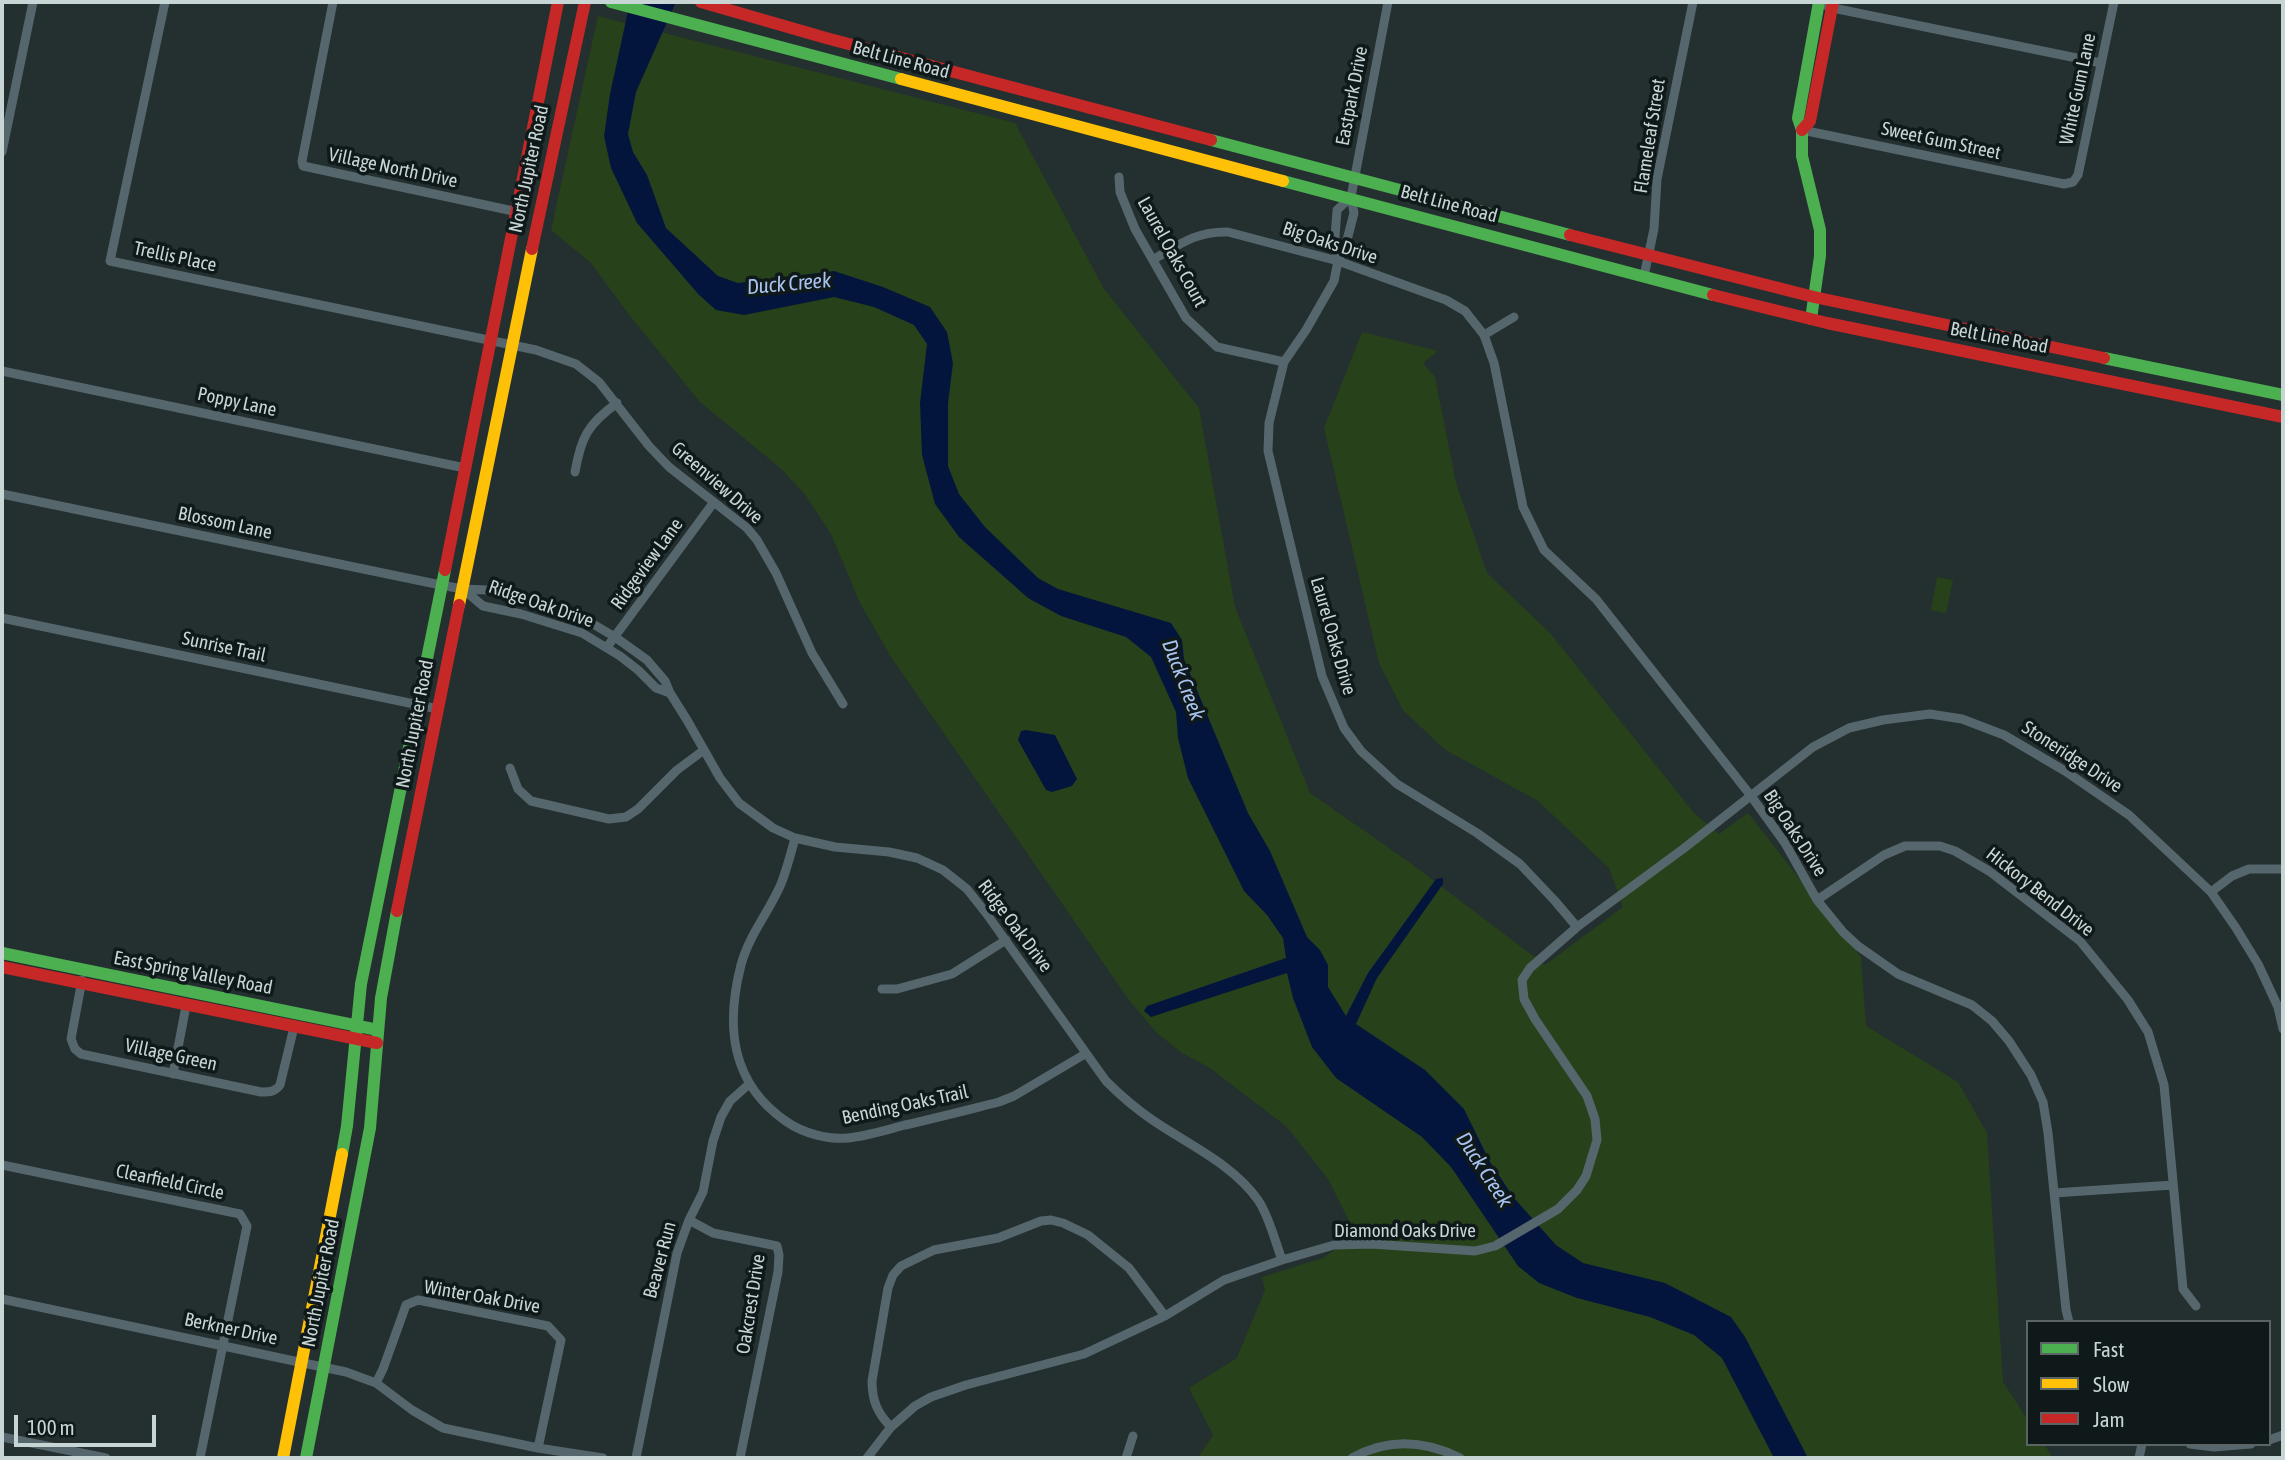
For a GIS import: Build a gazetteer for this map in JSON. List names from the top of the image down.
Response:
{
  "streets": {
    "main road": ["Belt Line Road", "North Jupiter Road", "East Spring Valley Road"],
    "street": [
      "White Gum Lane",
      "Eastpark Drive",
      "Flameleaf Street",
      "Sweet Gum Street",
      "Village North Drive",
      "Big Oaks Drive",
      "Laurel Oaks Court",
      "Trellis Place",
      "Poppy Lane",
      "Greenview Drive",
      "Blossom Lane",
      "Ridgeview Lane",
      "Ridge Oak Drive",
      "Laurel Oaks Drive",
      "Sunrise Trail",
      "Stoneridge Drive",
      "Hickory Bend Drive",
      "Village Green",
      "Bending Oaks Trail",
      "Clearfield Circle",
      "Diamond Oaks Drive",
      "Beaver Run",
      "Winter Oak Drive",
      "Oakcrest Drive",
      "Berkner Drive"
    ]
  },
  "crossings": [
    ["Belt Line Road", "Eastpark Drive"],
    ["Belt Line Road", "Flameleaf Street"],
    ["Belt Line Road", "Laurel Oaks Drive"],
    ["White Gum Lane", "Sweet Gum Street"],
    ["Eastpark Drive", "Laurel Oaks Drive"],
    ["Village North Drive", "North Jupiter Road"],
    ["North Jupiter Road", "Trellis Place"],
    ["North Jupiter Road", "Poppy Lane"],
    ["North Jupiter Road", "Greenview Drive"],
    ["North Jupiter Road", "Blossom Lane"],
    ["North Jupiter Road", "Ridge Oak Drive"],
    ["North Jupiter Road", "Sunrise Trail"],
    ["North Jupiter Road", "East Spring Valley Road"],
    ["North Jupiter Road", "Berkner Drive"],
    ["Big Oaks Drive", "Laurel Oaks Court"],
    ["Big Oaks Drive", "Laurel Oaks Drive"],
    ["Big Oaks Drive", "Stoneridge Drive"],
    ["Big Oaks Drive", "Hickory Bend Drive"],
    ["Big Oaks Drive", "Diamond Oaks Drive"],
    ["Laurel Oaks Court", "Laurel Oaks Drive"],
    ["Trellis Place", "Greenview Drive"],
    ["Greenview Drive", "Ridgeview Lane"],
    ["Blossom Lane", "Ridge Oak Drive"],
    ["Ridgeview Lane", "Ridge Oak Drive"],
    ["Ridge Oak Drive", "Bending Oaks Trail"],
    ["Ridge Oak Drive", "Diamond Oaks Drive"],
    ["Laurel Oaks Drive", "Diamond Oaks Drive"],
    ["Stoneridge Drive", "Diamond Oaks Drive"],
    ["East Spring Valley Road", "Village Green"],
    ["Bending Oaks Trail", "Beaver Run"],
    ["Clearfield Circle", "Berkner Drive"],
    ["Beaver Run", "Oakcrest Drive"],
    ["Winter Oak Drive", "Berkner Drive"]
  ],
  "water": ["Duck Creek"],
  "legend": ["Fast", "Slow", "Jam"],
  "scale_bar": "100 m"
}
